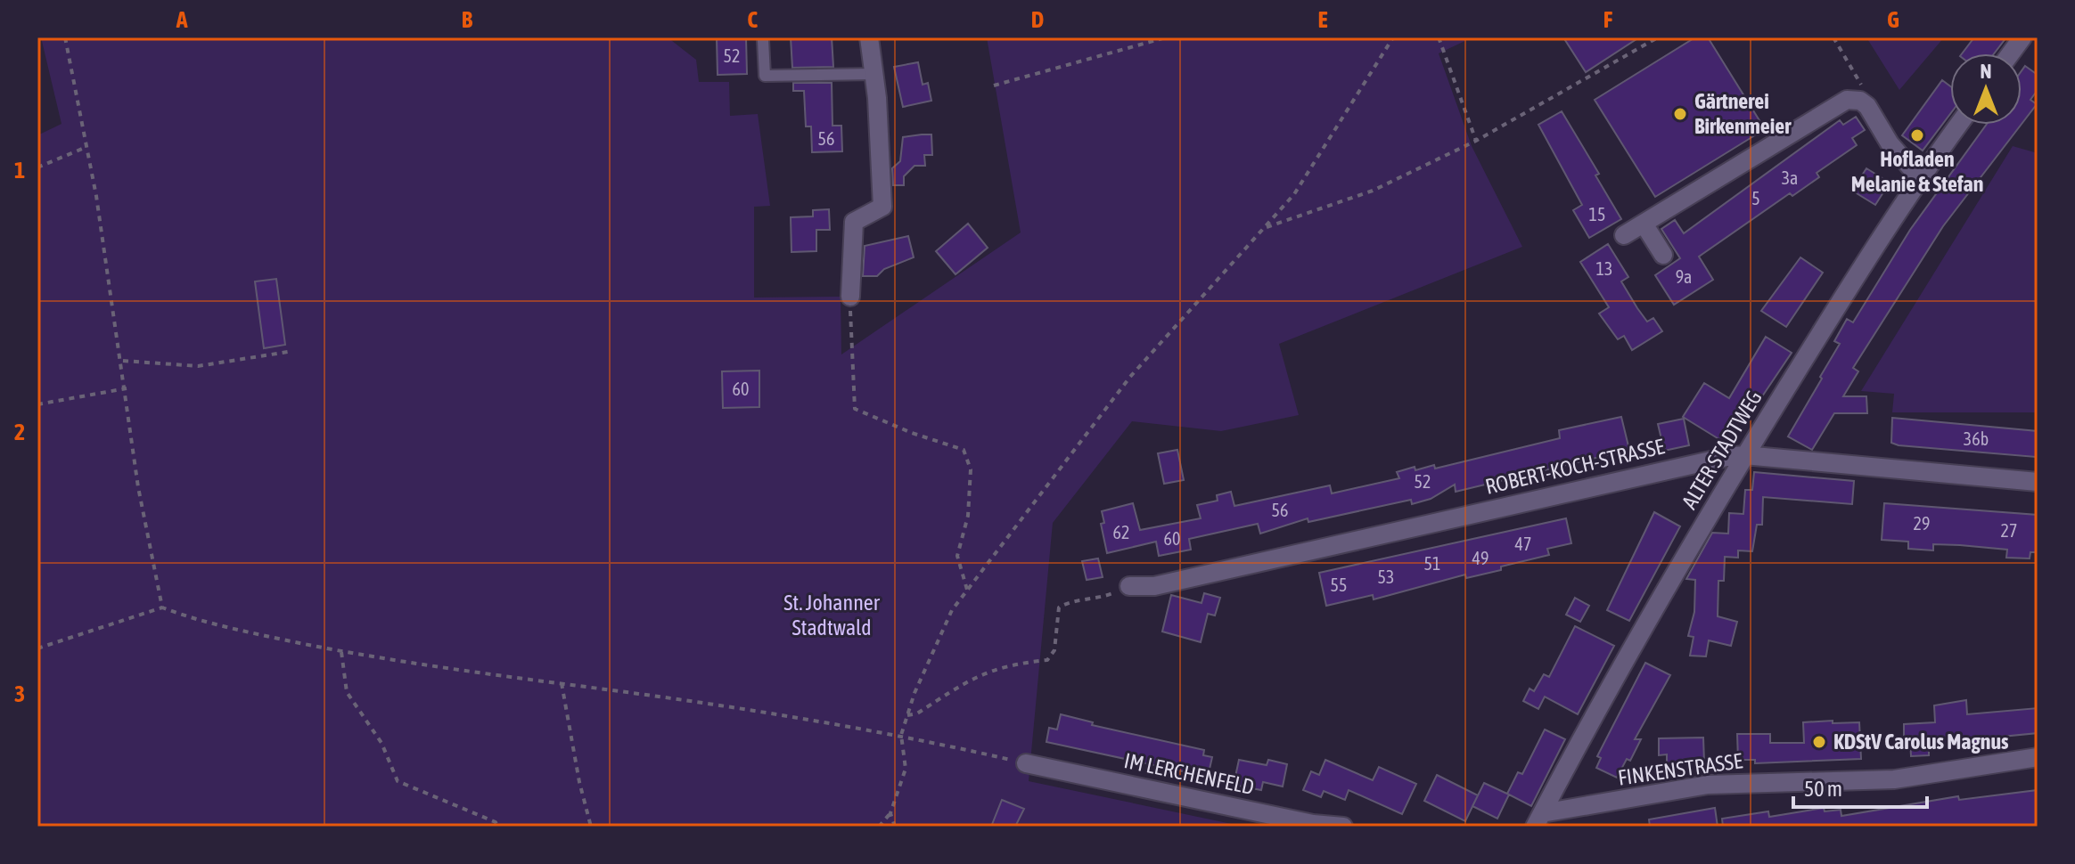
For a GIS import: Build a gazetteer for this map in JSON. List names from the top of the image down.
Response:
{
  "streets": {
    "street": [
      "ALTER STADTWEG",
      "ROBERT-KOCH-STRASSE",
      "FINKENSTRASSE",
      "IM LERCHENFELD"
    ]
  },
  "crossings": [
    ["ALTER STADTWEG", "ROBERT-KOCH-STRASSE"],
    ["ALTER STADTWEG", "FINKENSTRASSE"]
  ],
  "parks": ["St. Johanner Stadtwald"],
  "places": ["Gärtnerei Birkenmeier", "Hofladen Melanie & Stefan", "KDStV Carolus Magnus"],
  "house_numbers": [
    "52",
    "56",
    "3a",
    "5",
    "15",
    "13",
    "9a",
    "60",
    "36b",
    "52",
    "56",
    "29",
    "27",
    "62",
    "60",
    "47",
    "49",
    "51",
    "53",
    "55"
  ],
  "scale_bar": "50 m",
  "north": "top",
  "grid": {
    "columns": [
      "A",
      "B",
      "C",
      "D",
      "E",
      "F",
      "G"
    ],
    "rows": ["1", "2", "3"]
  }
}
